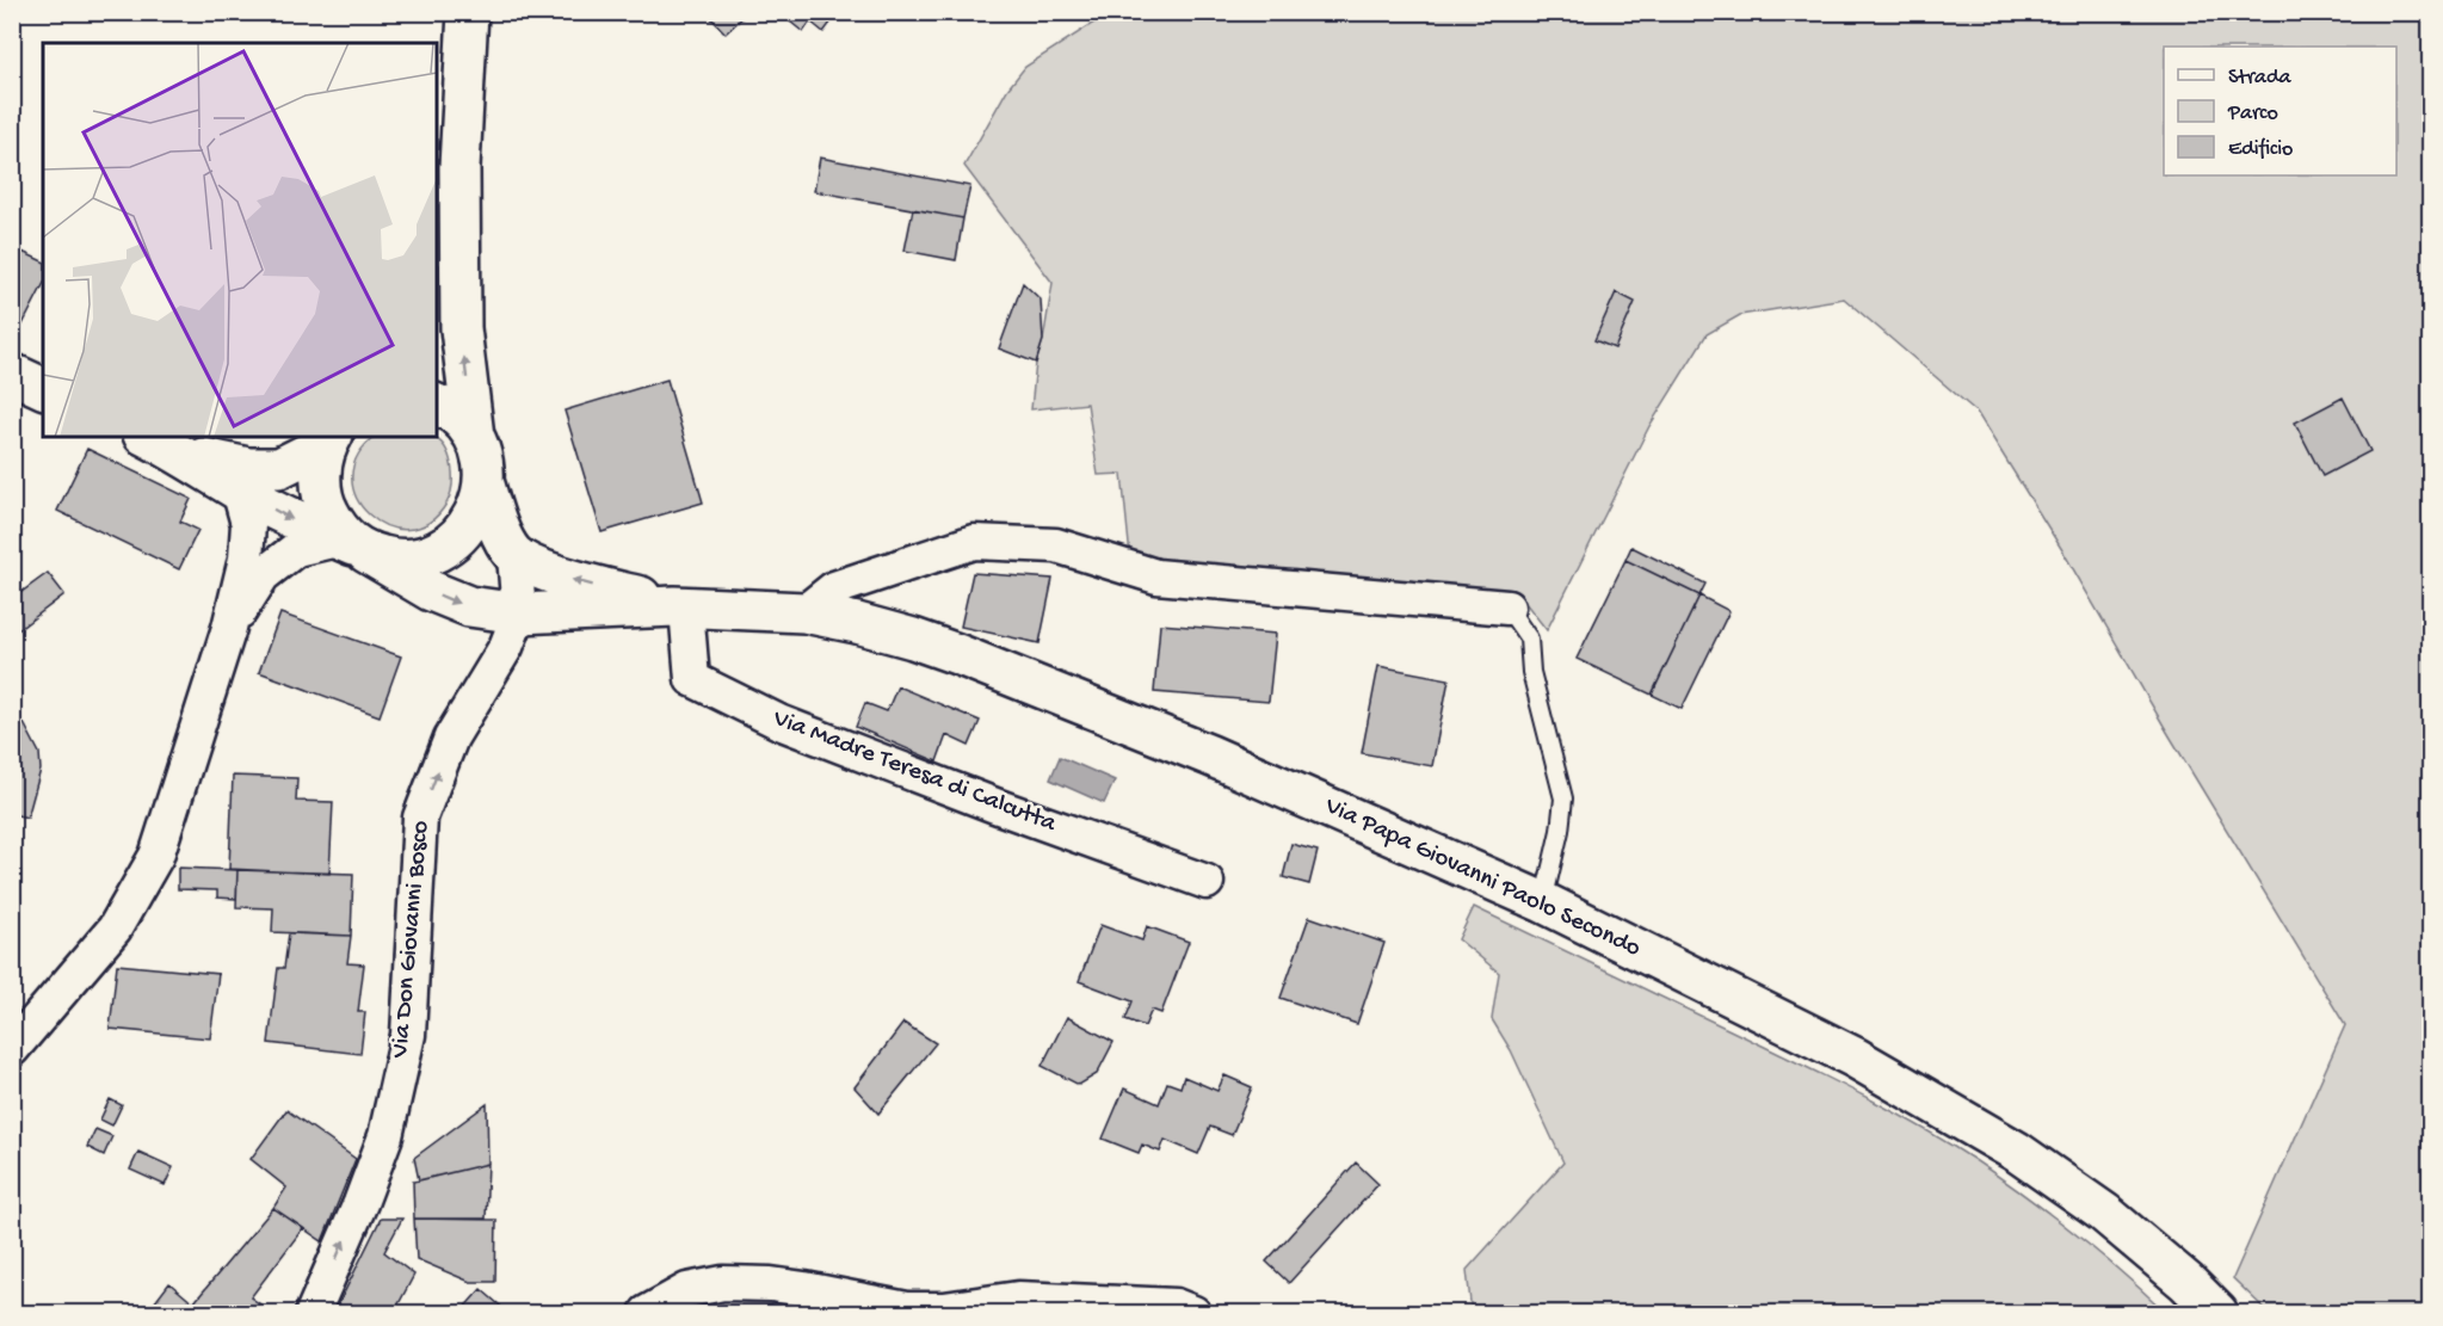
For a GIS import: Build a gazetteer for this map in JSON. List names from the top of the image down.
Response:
{
  "streets": {
    "main road": ["Via Papa Giovanni Paolo Secondo"],
    "street": ["Via Madre Teresa di Calcutta", "Via Don Giovanni Bosco"]
  },
  "crossings": [
    ["Via Madre Teresa di Calcutta", "Via Papa Giovanni Paolo Secondo"]
  ],
  "legend": ["Strada", "Parco", "Edificio"]
}
